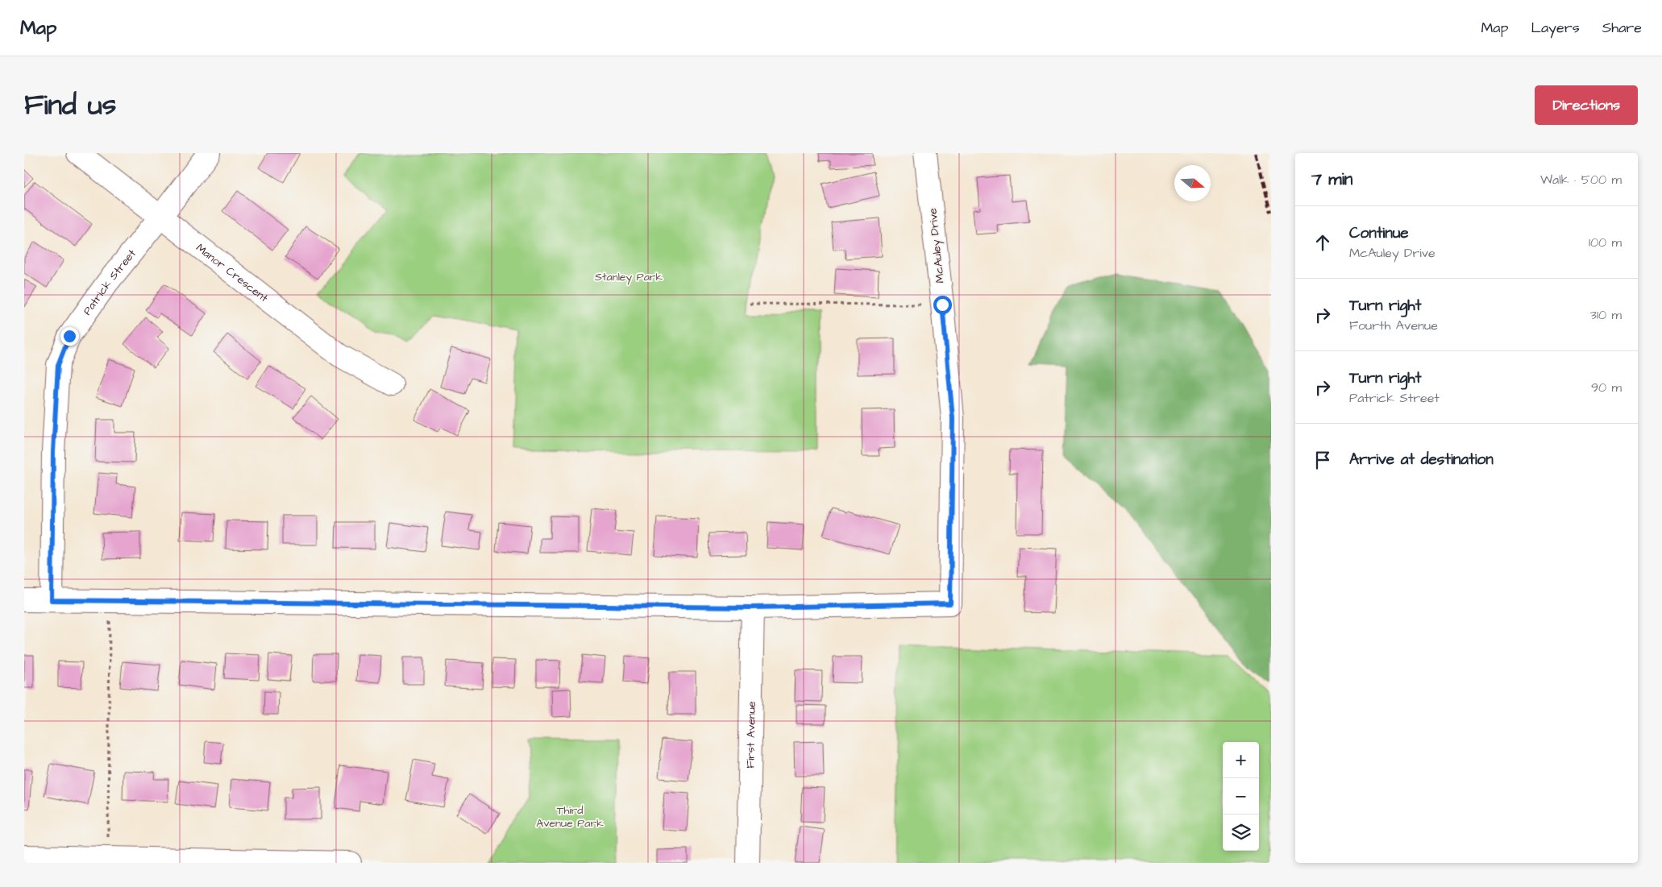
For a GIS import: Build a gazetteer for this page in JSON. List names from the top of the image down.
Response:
{
  "streets": {
    "street": [
      "McAuley Drive",
      "Manor Crescent",
      "Patrick Street",
      "First Avenue"
    ]
  },
  "crossings": [
    ["McAuley Drive", "First Avenue"],
    ["Manor Crescent", "Patrick Street"]
  ],
  "parks": ["Stanley Park", "Third Avenue Park"],
  "north": "right",
  "page": {
    "header": "Map",
    "nav": ["Map", "Layers", "Share"],
    "title": "Find us",
    "buttons": "Directions",
    "heading": ["7 min", "Walk · 500 m"],
    "list": [
      ["Continue", "McAuley Drive", "100 m"],
      ["Turn right", "Fourth Avenue", "310 m"],
      ["Turn right", "Patrick Street", "90 m"],
      "Arrive at destination"
    ],
    "map_buttons": ["+", "−"]
  }
}
